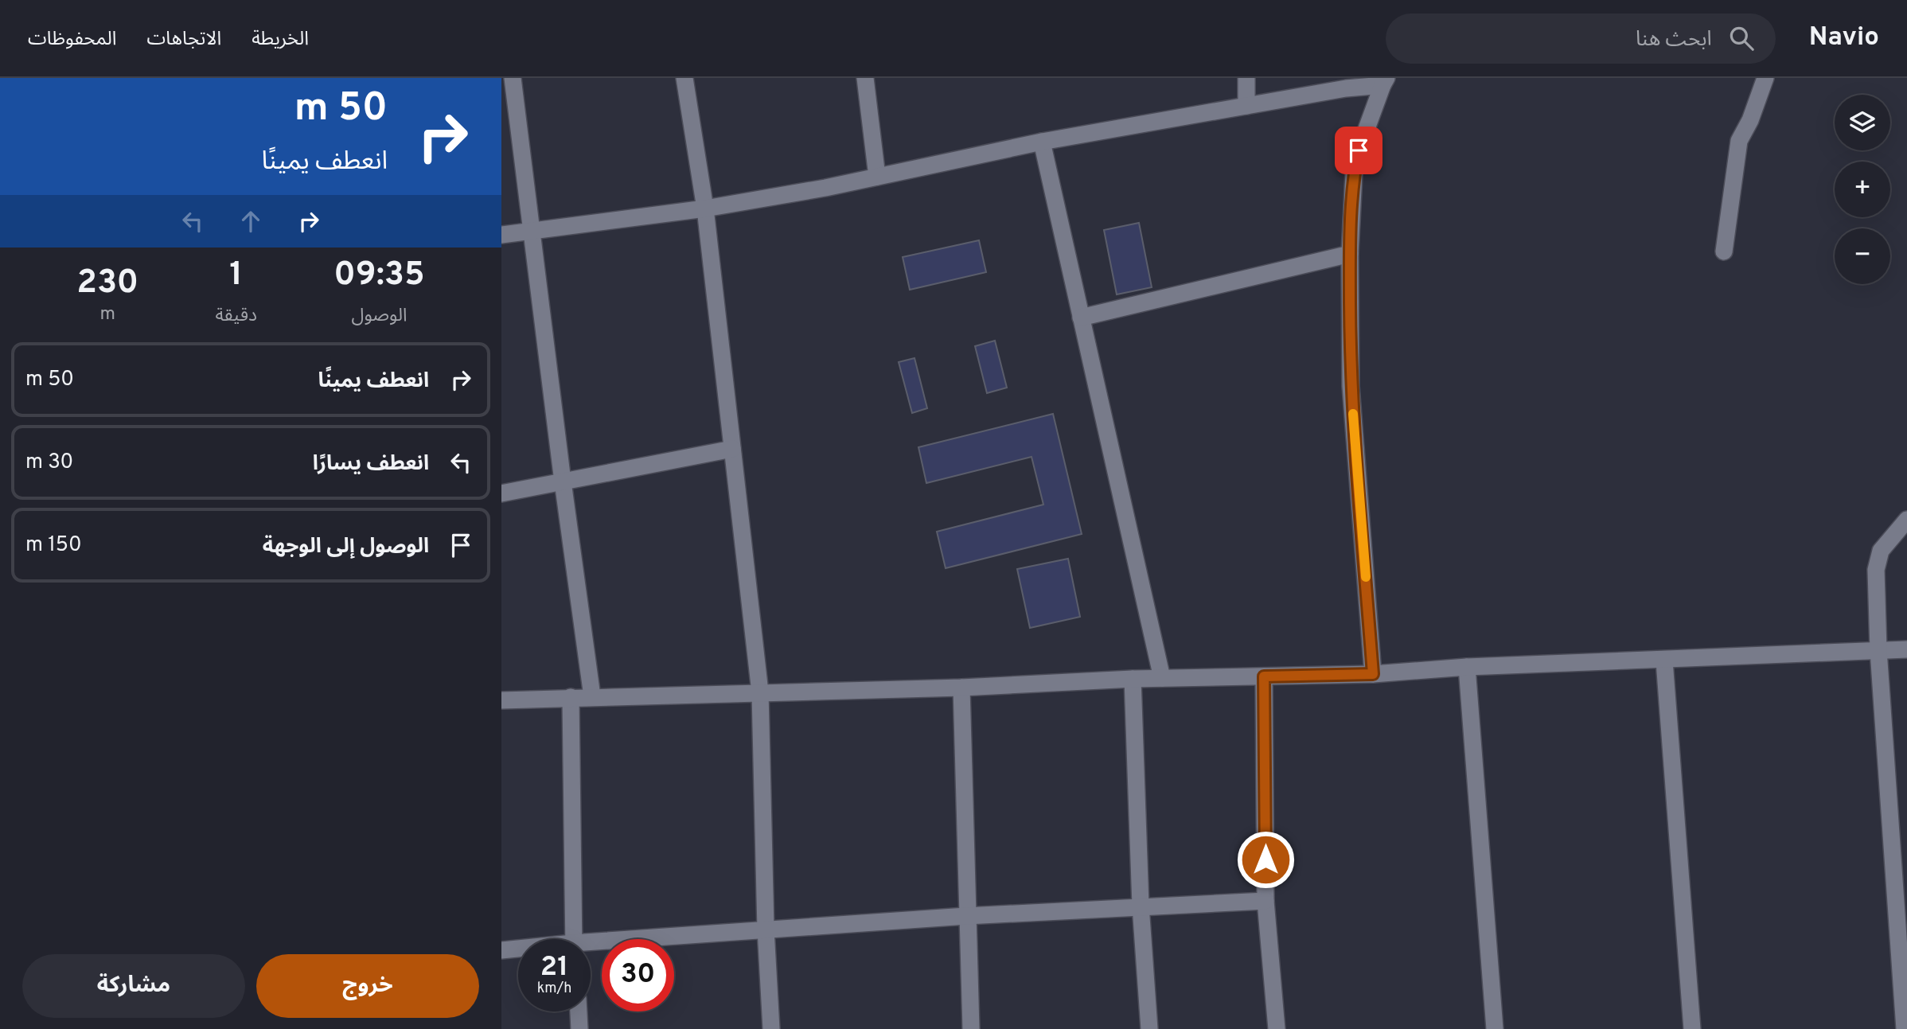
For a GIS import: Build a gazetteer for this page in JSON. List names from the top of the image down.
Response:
{
  "page": {
    "header": "Navio",
    "search": "ابحث هنا",
    "nav": ["الخريطة", "الاتجاهات", "المحفوظات"],
    "turn": ["50 m", "انعطف يمينًا"],
    "map_buttons": ["+", "−"],
    "eta": [
      "09:35",
      "الوصول",
      "1",
      "دقيقة",
      "230",
      "m"
    ],
    "list": [
      {
        "name": "انعطف يمينًا",
        "value": "50 m"
      },
      {
        "name": "انعطف يسارًا",
        "value": "30 m"
      },
      {
        "name": "الوصول إلى الوجهة",
        "value": "150 m"
      }
    ],
    "speed": "21 km/h",
    "limit": "30",
    "buttons": ["خروج", "مشاركة"]
  }
}
